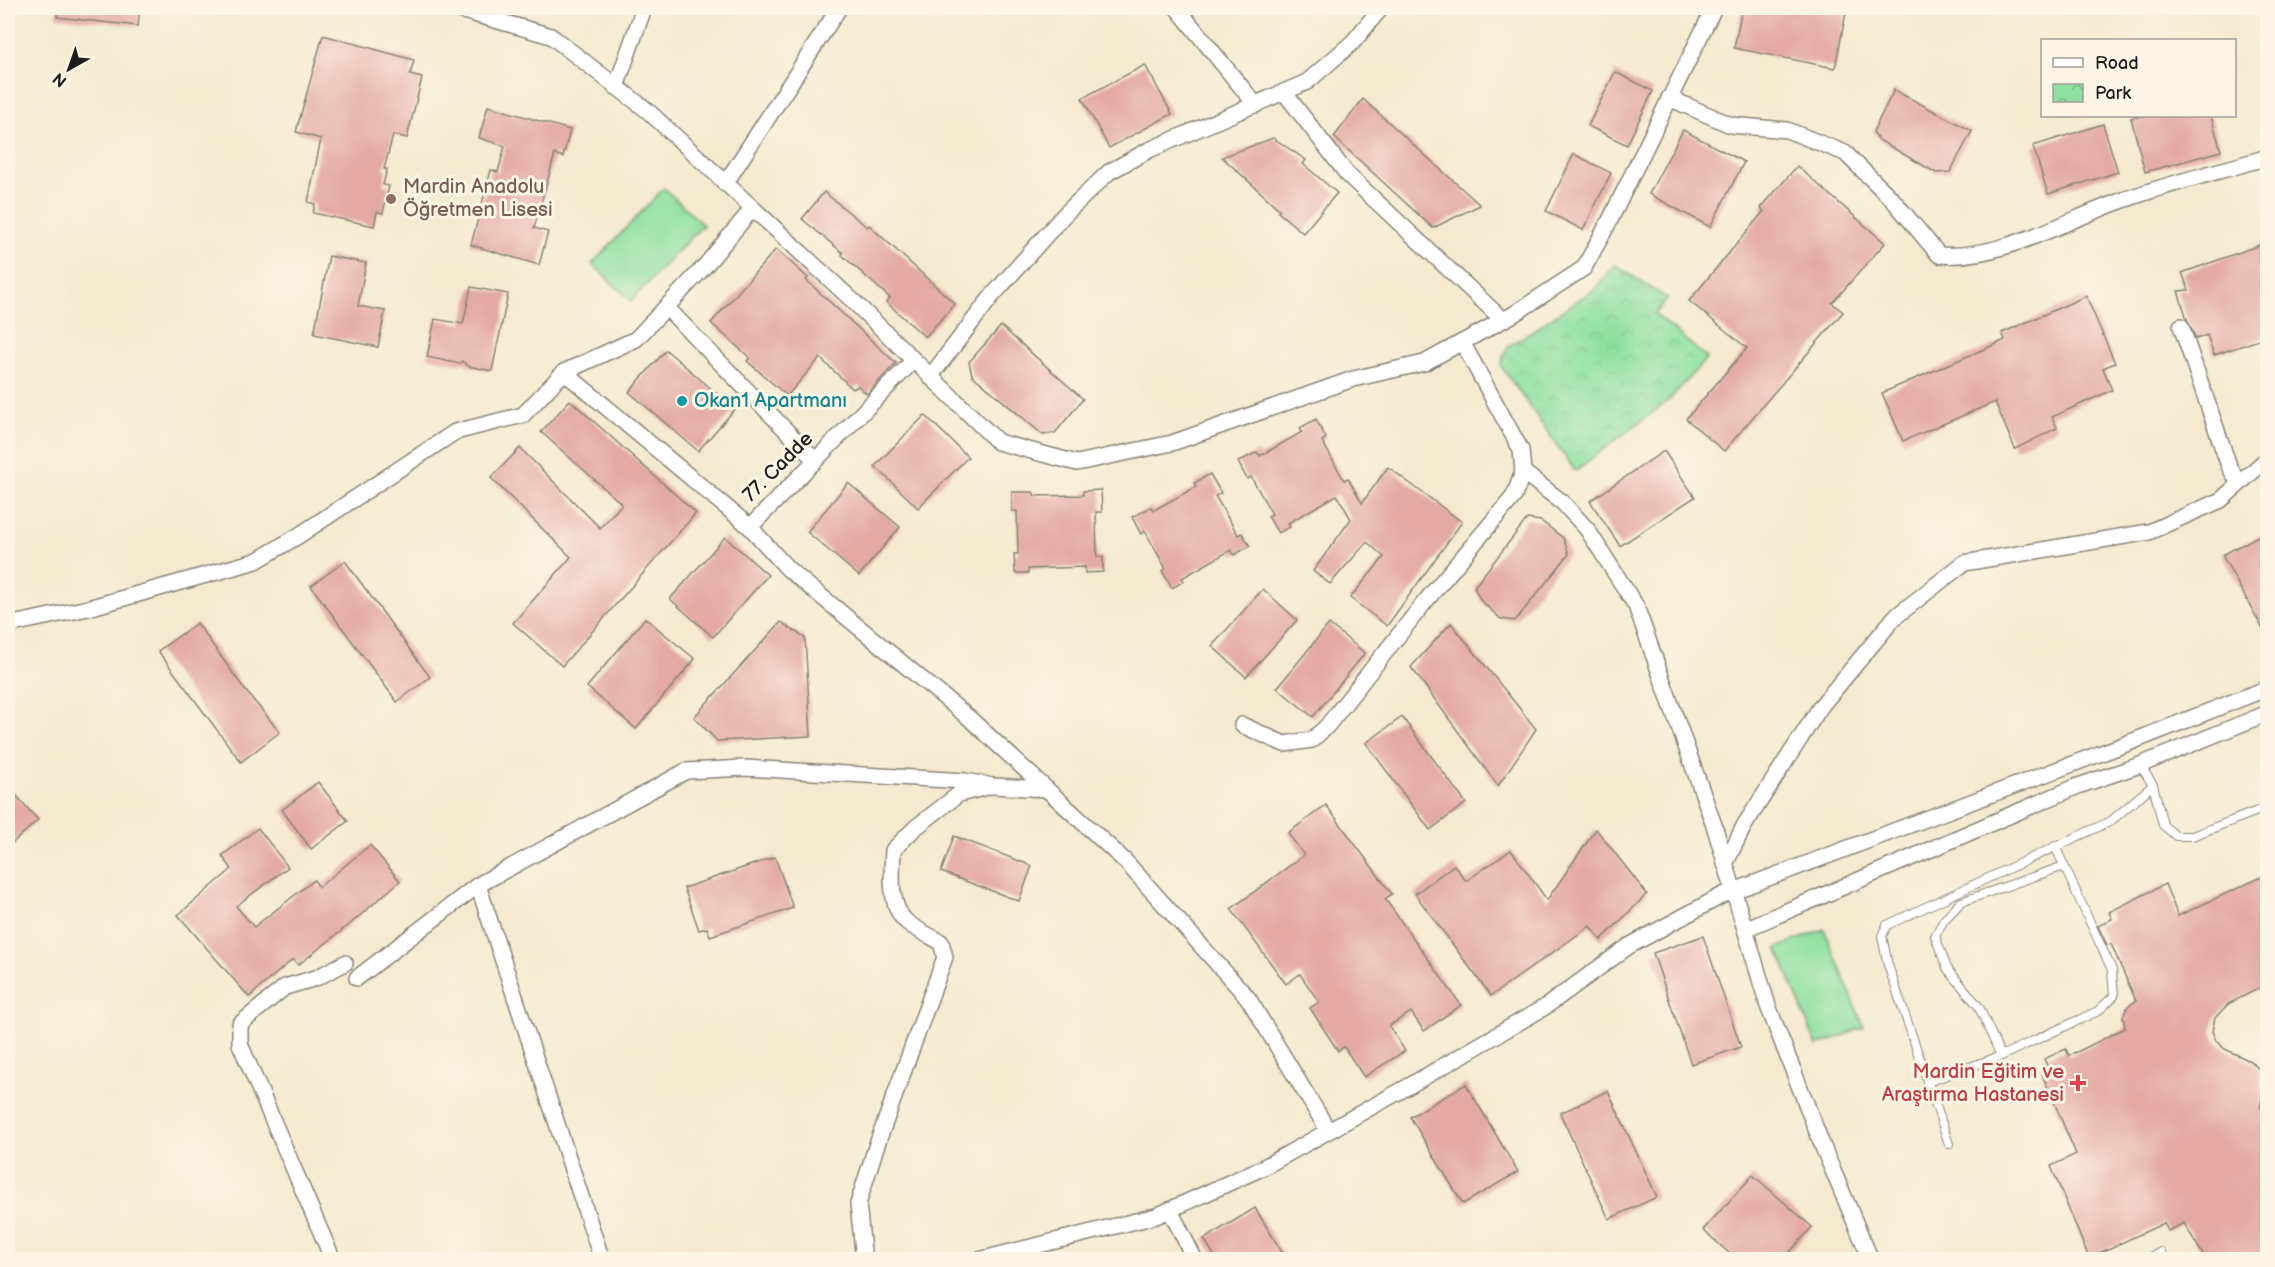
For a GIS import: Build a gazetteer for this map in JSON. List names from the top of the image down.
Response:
{
  "streets": {
    "street": ["77. Cadde"]
  },
  "places": {
    "other": ["Mardin Anadolu Öğretmen Lisesi", "Okan1 Apartmanı"],
    "health": ["Mardin Eğitim ve Araştırma Hastanesi"]
  },
  "legend": ["Road", "Park"],
  "north": "bottom left"
}
